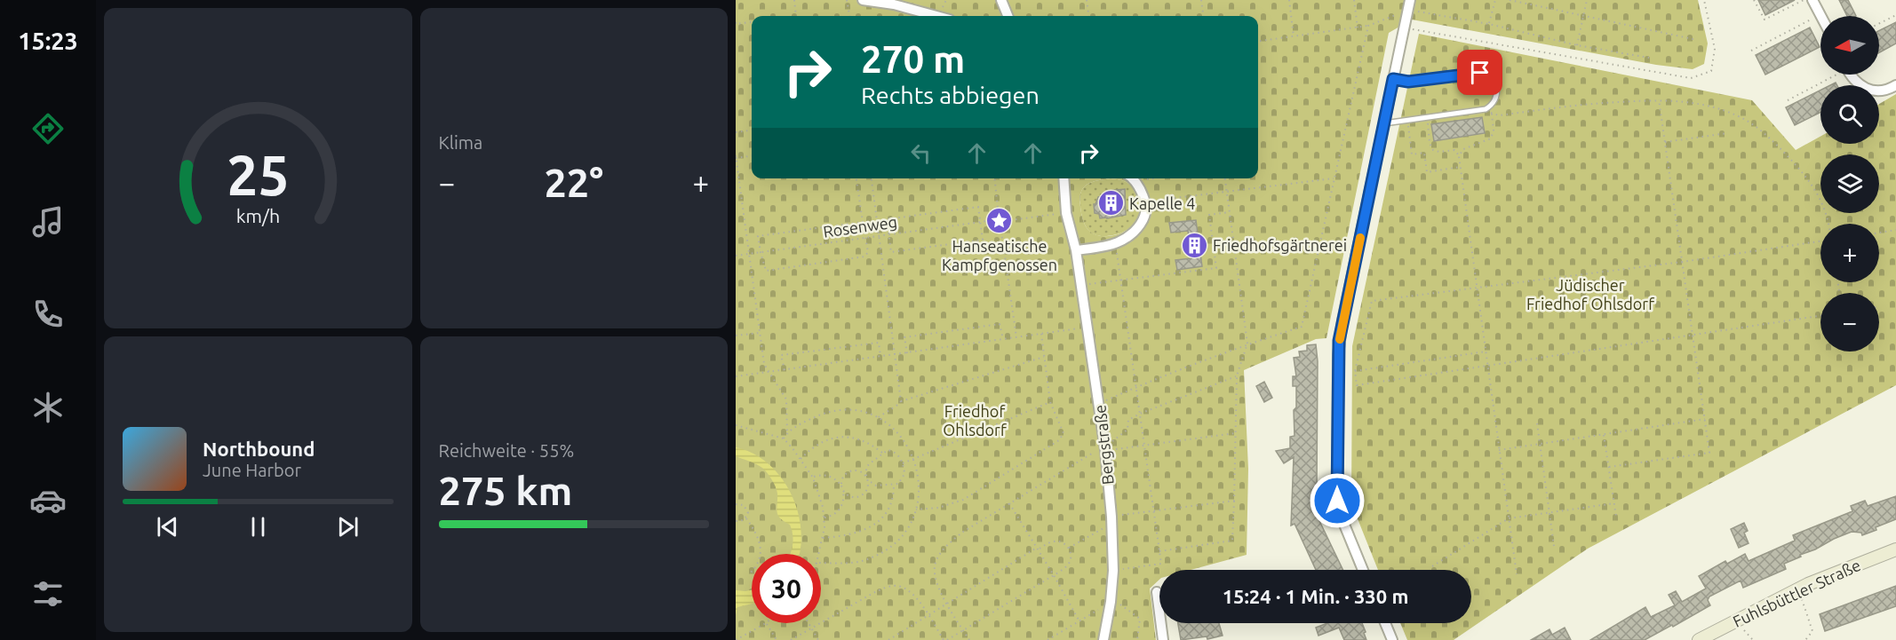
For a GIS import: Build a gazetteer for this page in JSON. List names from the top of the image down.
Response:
{
  "streets": {
    "main road": ["Fuhlsbüttler Straße"],
    "street": ["Bergstraße"],
    "path": ["Rosenweg"]
  },
  "parks": ["Jüdischer Friedhof Ohlsdorf", "Friedhof Ohlsdorf"],
  "places": {
    "building": ["Kapelle 4", "Friedhofsgärtnerei"],
    "place": ["Hanseatische Kampfgenossen"]
  },
  "north": "left",
  "page": {
    "tabs": "15:23",
    "tile": [
      "Klima",
      ["Reichweite · 55%", "275 km"]
    ],
    "map_buttons": ["+", "−"],
    "turn": ["270 m", "Rechts abbiegen"],
    "heat": ["−", "22°", "+"],
    "song": ["Northbound", "June Harbor"],
    "limit": "30",
    "trip": "15:24 · 1 Min. · 330 m",
    "gauge": ["25", "km/h"]
  }
}
